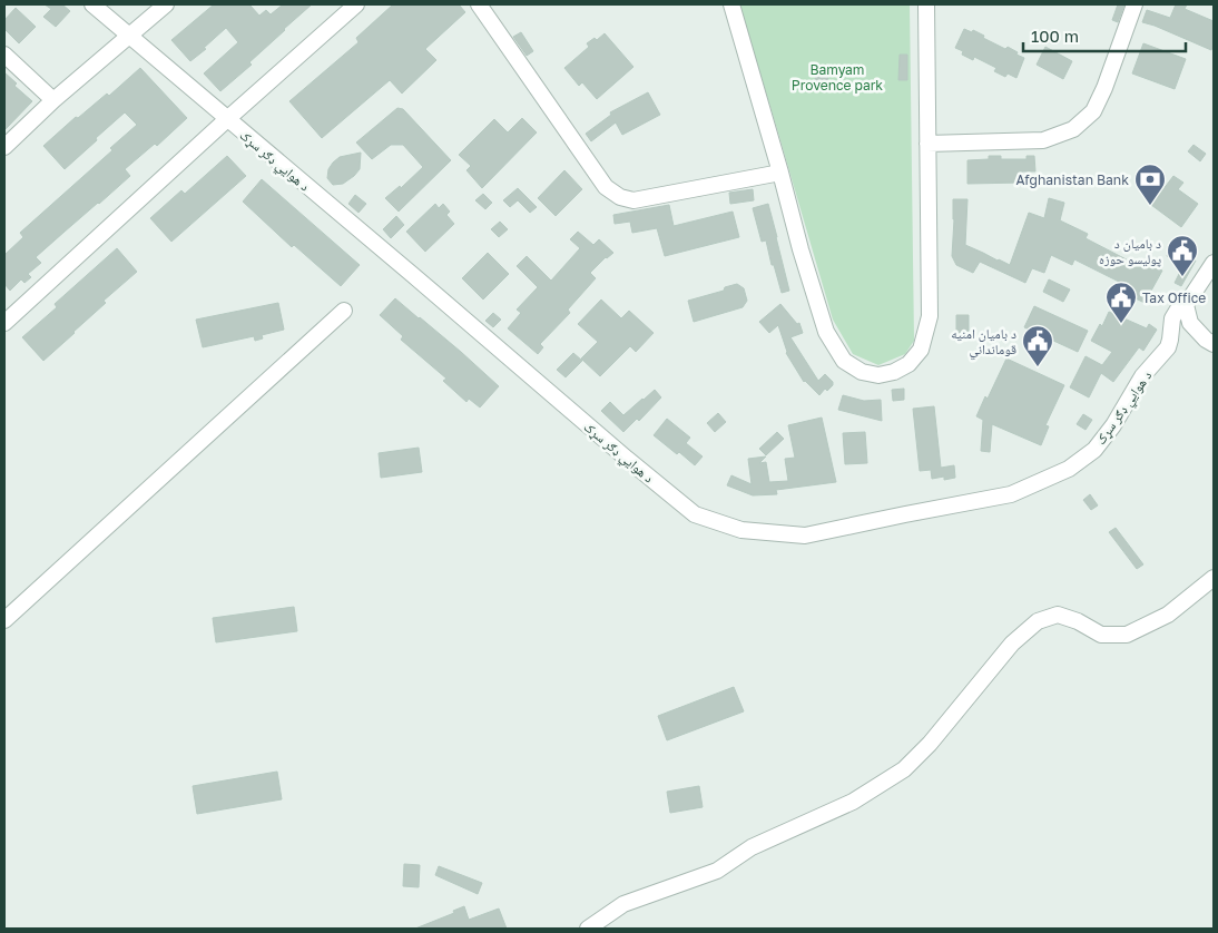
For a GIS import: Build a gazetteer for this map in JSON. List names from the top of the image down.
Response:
{
  "streets": {
    "street": ["د هوايي ډګر سړک"]
  },
  "parks": ["Bamyam Provence park"],
  "places": {
    "bank": ["Afghanistan Bank"],
    "public building": ["د بامیان د پولیسو حوزه", "Tax Office", "د بامیان امنیه قومانداني"]
  },
  "scale_bar": "100 m"
}
